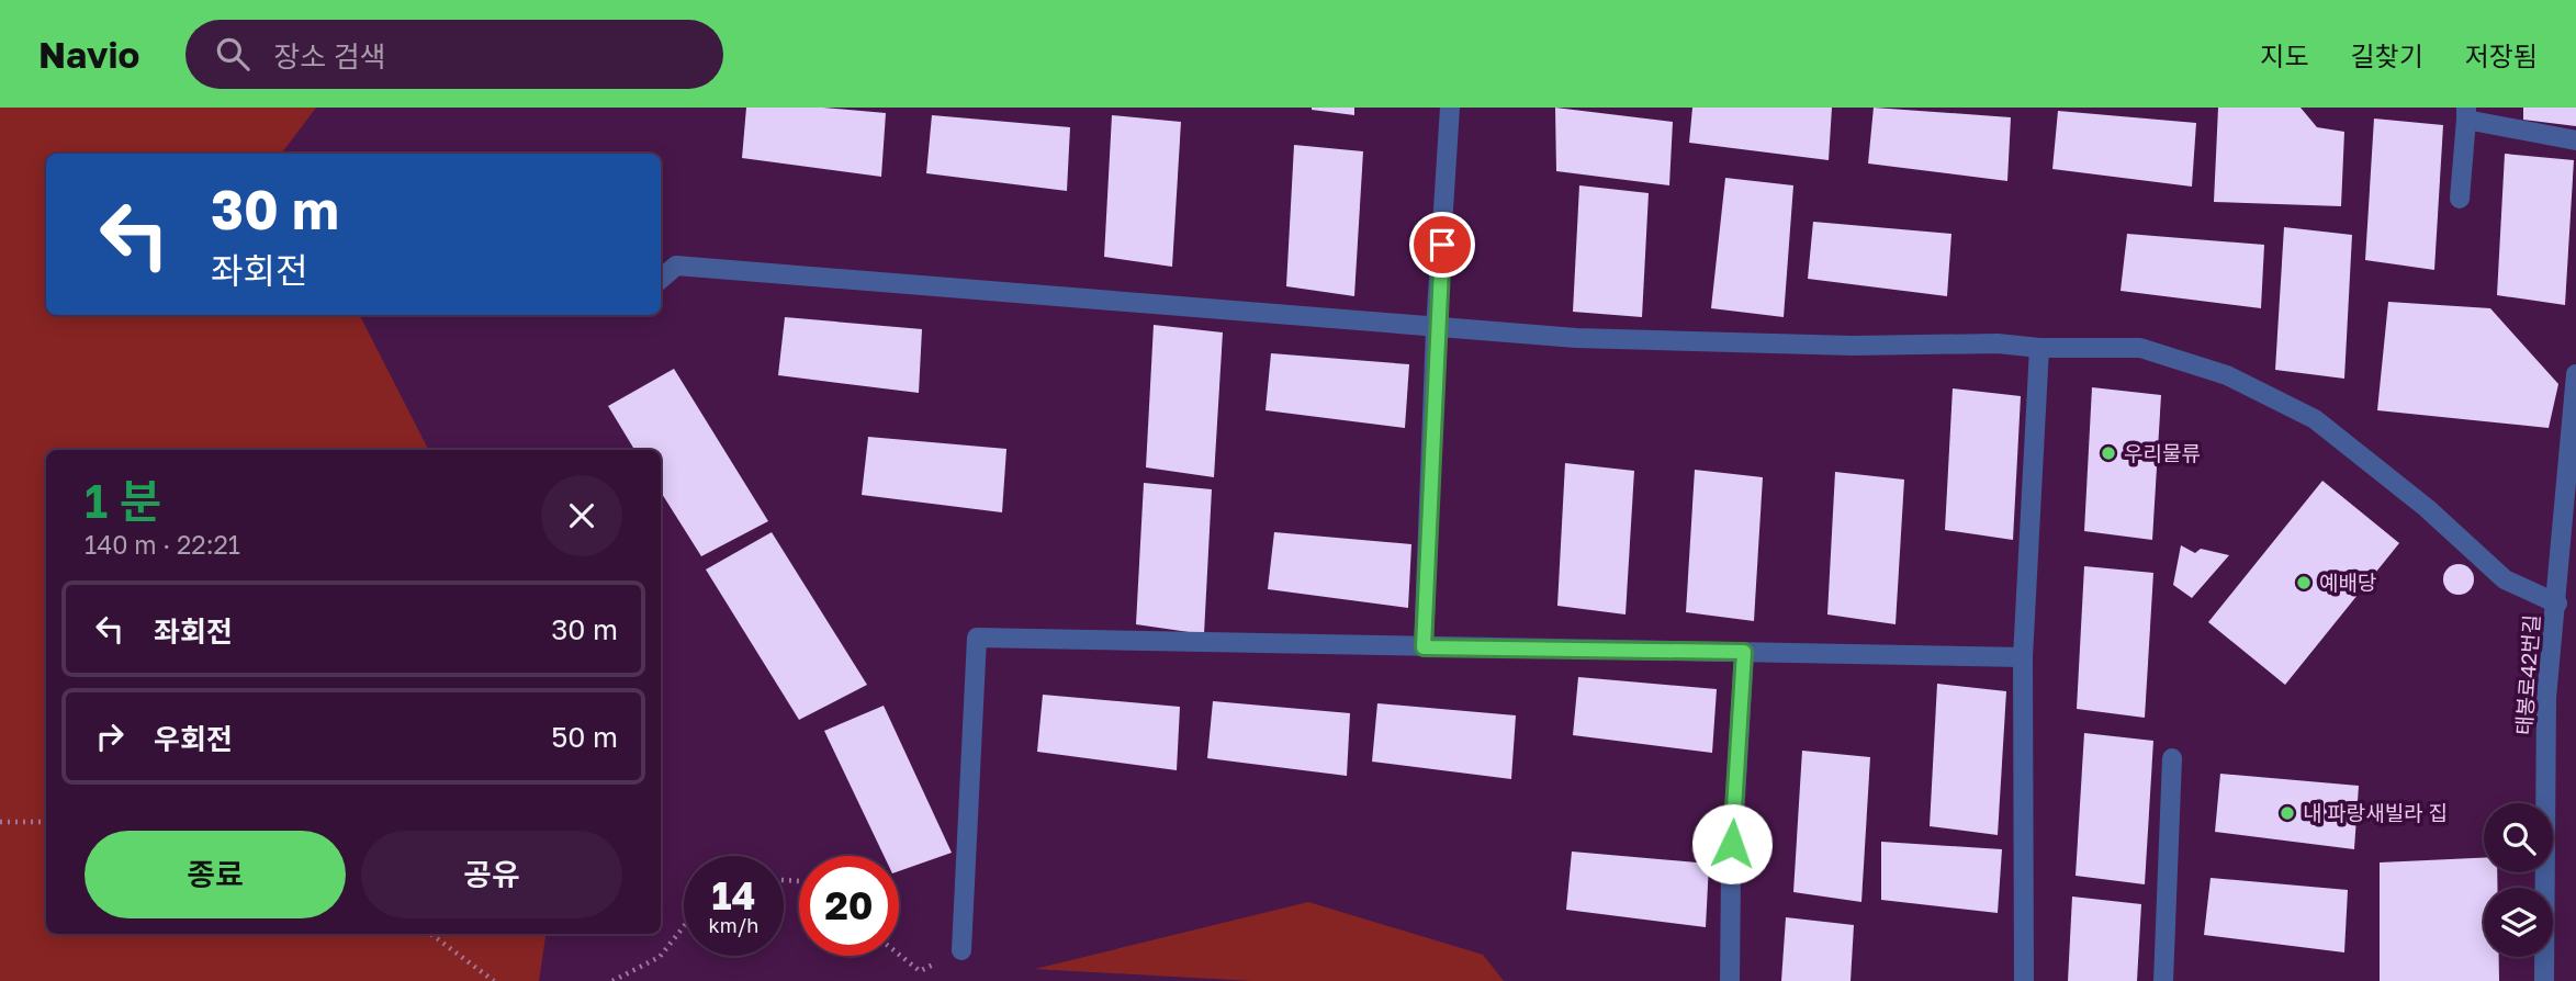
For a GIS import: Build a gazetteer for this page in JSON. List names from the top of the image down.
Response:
{
  "streets": {
    "street": ["태봉로42번길"]
  },
  "places": ["우리물류", "예배당", "내 파랑새빌라 집"],
  "page": {
    "header": "Navio",
    "search": "장소 검색",
    "nav": ["지도", "길찾기", "저장됨"],
    "turn": ["30 m", "좌회전"],
    "heading": ["1 분", "140 m · 22:21"],
    "list": [
      {
        "name": "좌회전",
        "value": "30 m"
      },
      {
        "name": "우회전",
        "value": "50 m"
      }
    ],
    "buttons": ["종료", "공유"],
    "speed": "14 km/h",
    "limit": "20"
  }
}
